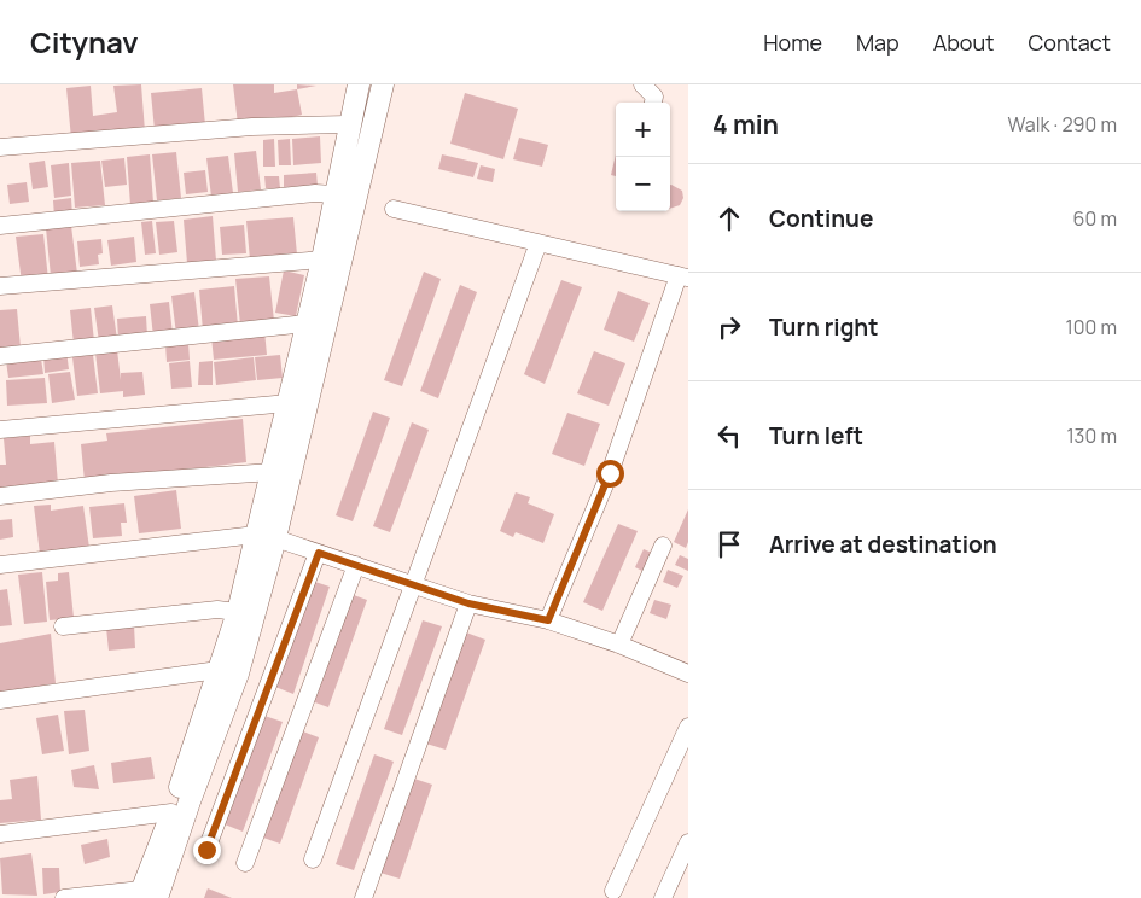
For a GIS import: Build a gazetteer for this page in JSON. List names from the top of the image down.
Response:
{
  "page": {
    "header": "Citynav",
    "nav": [
      "Home",
      "Map",
      "About",
      "Contact"
    ],
    "heading": ["4 min", "Walk · 290 m"],
    "map_buttons": ["+", "−"],
    "list": [
      ["Continue", "60 m"],
      ["Turn right", "100 m"],
      ["Turn left", "130 m"],
      "Arrive at destination"
    ]
  }
}
